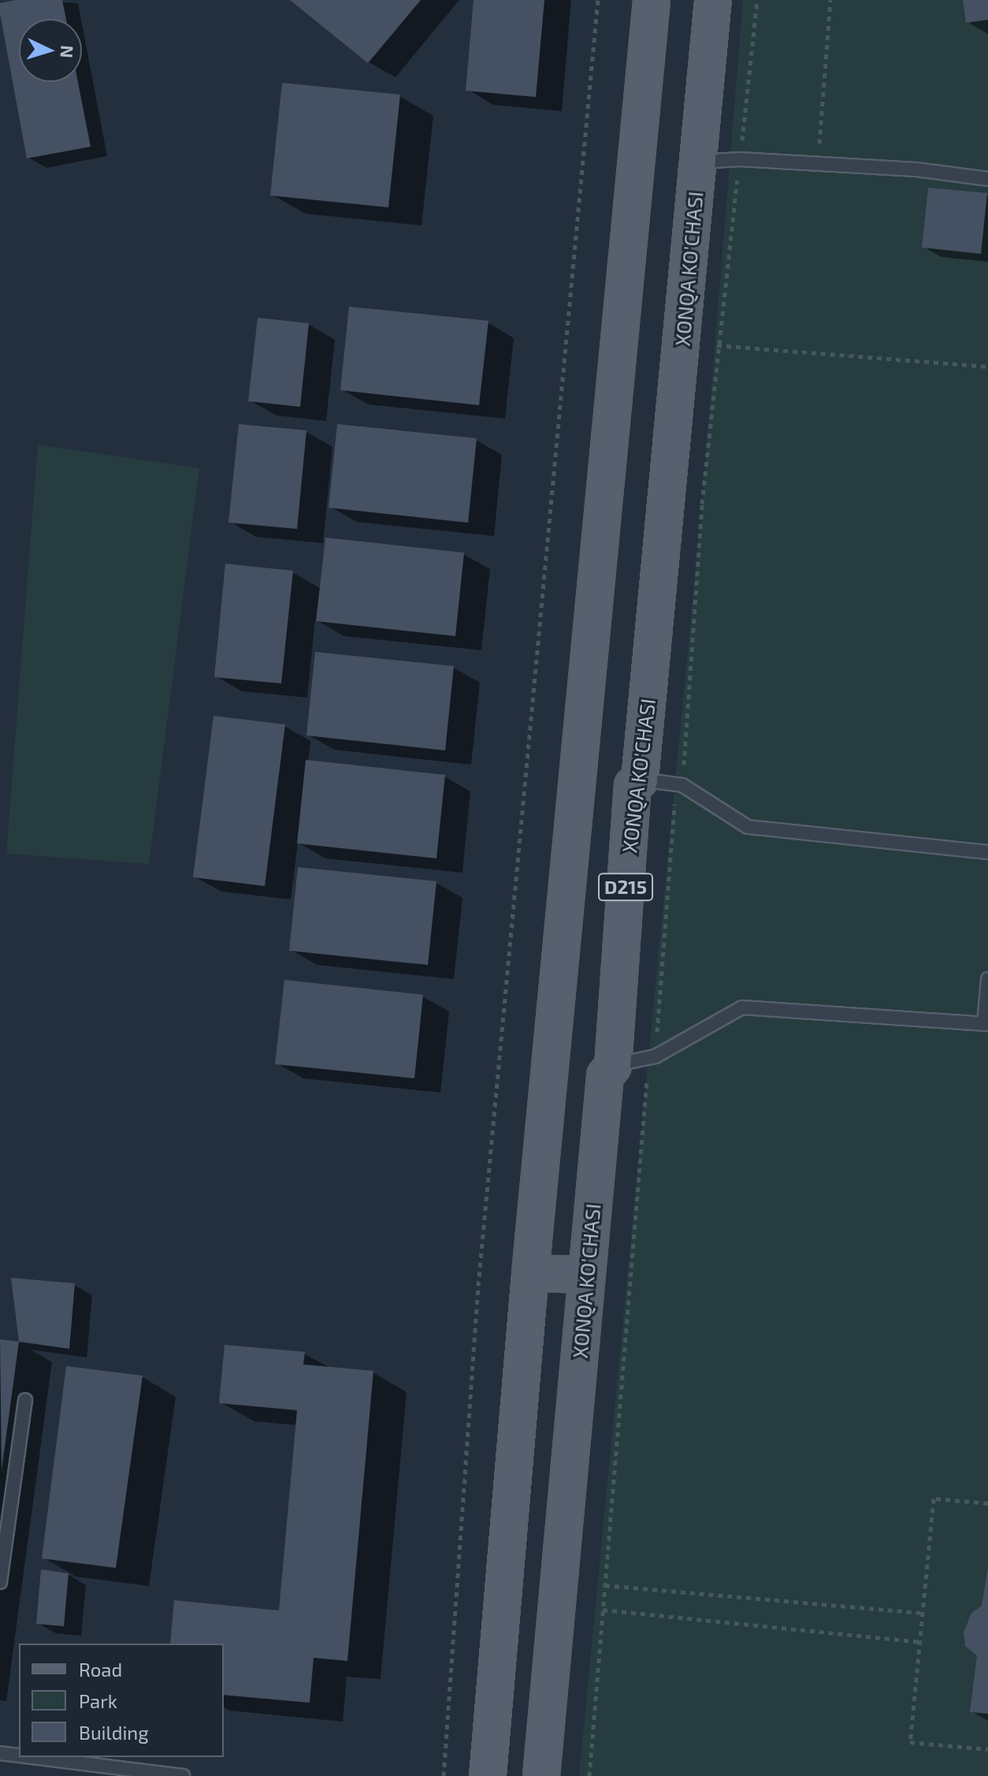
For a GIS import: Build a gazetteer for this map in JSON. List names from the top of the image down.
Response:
{
  "streets": {
    "main road": ["XONQA KO'CHASI", "D215"]
  },
  "legend": ["Road", "Park", "Building"],
  "north": "right"
}
